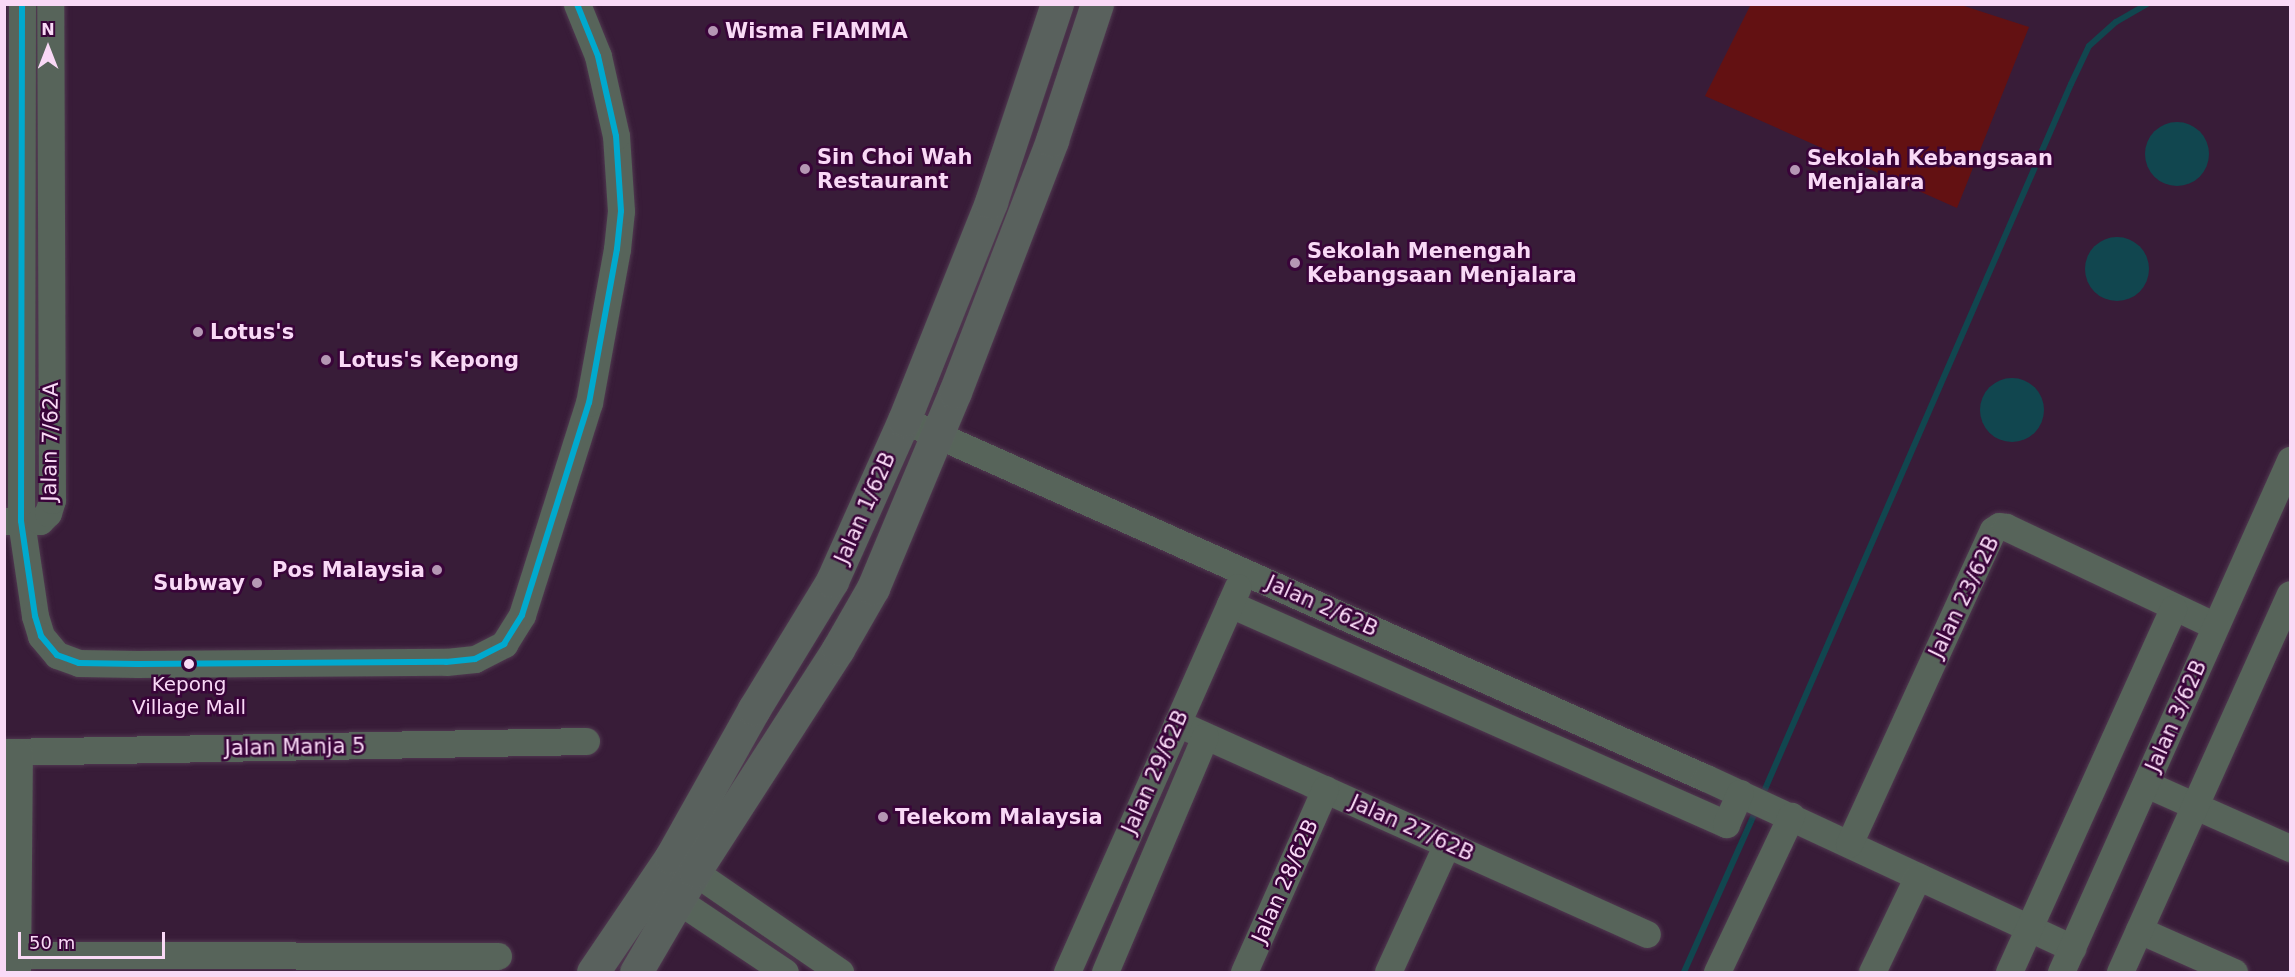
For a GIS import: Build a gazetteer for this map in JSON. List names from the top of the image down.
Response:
{
  "streets": {
    "main road": ["Jalan 1/62B"],
    "street": [
      "Jalan 7/62A",
      "Jalan 23/62B",
      "Jalan 2/62B",
      "Jalan 3/62B",
      "Jalan Manja 5",
      "Jalan 29/62B",
      "Jalan 27/62B",
      "Jalan 28/62B"
    ]
  },
  "crossings": [
    ["Jalan 1/62B", "Jalan 2/62B"],
    ["Jalan 23/62B", "Jalan 2/62B"],
    ["Jalan 2/62B", "Jalan 3/62B"],
    ["Jalan 2/62B", "Jalan 29/62B"],
    ["Jalan 29/62B", "Jalan 27/62B"],
    ["Jalan 27/62B", "Jalan 28/62B"]
  ],
  "places": [
    "Wisma FIAMMA",
    "Sin Choi Wah Restaurant",
    "Sekolah Kebangsaan Menjalara",
    "Sekolah Menengah Kebangsaan Menjalara",
    "Lotus's",
    "Lotus's Kepong",
    "Pos Malaysia",
    "Subway",
    "Kepong Village Mall",
    "Telekom Malaysia"
  ],
  "scale_bar": "50 m",
  "north": "top"
}
